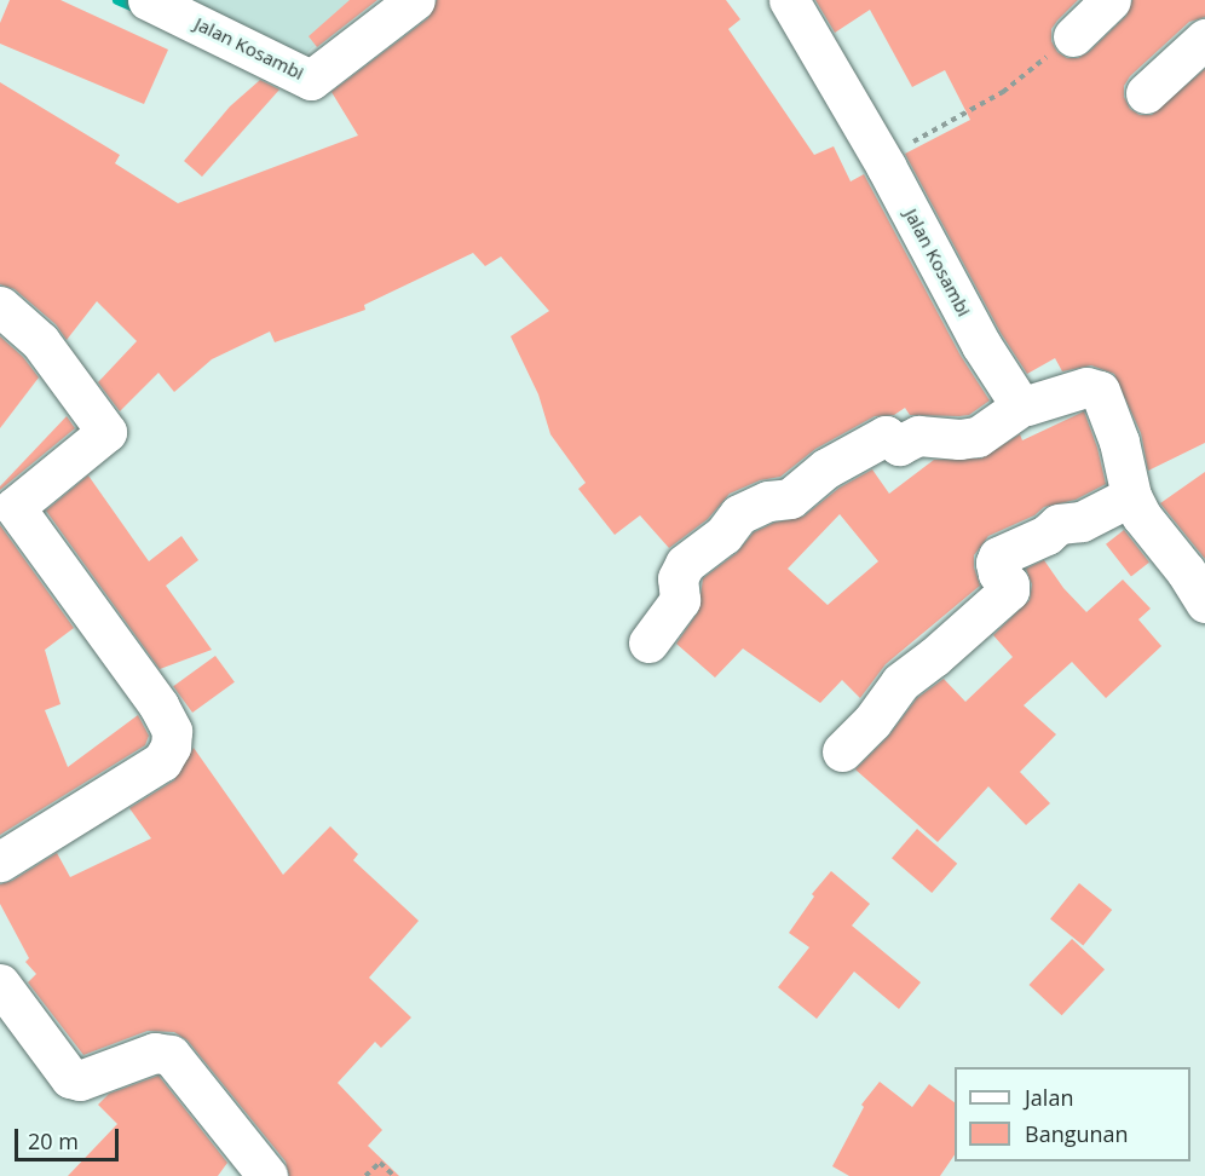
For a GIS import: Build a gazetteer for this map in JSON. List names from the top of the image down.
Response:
{
  "streets": {
    "street": ["Jalan Kosambi"]
  },
  "legend": ["Jalan", "Bangunan"],
  "scale_bar": "20 m"
}
